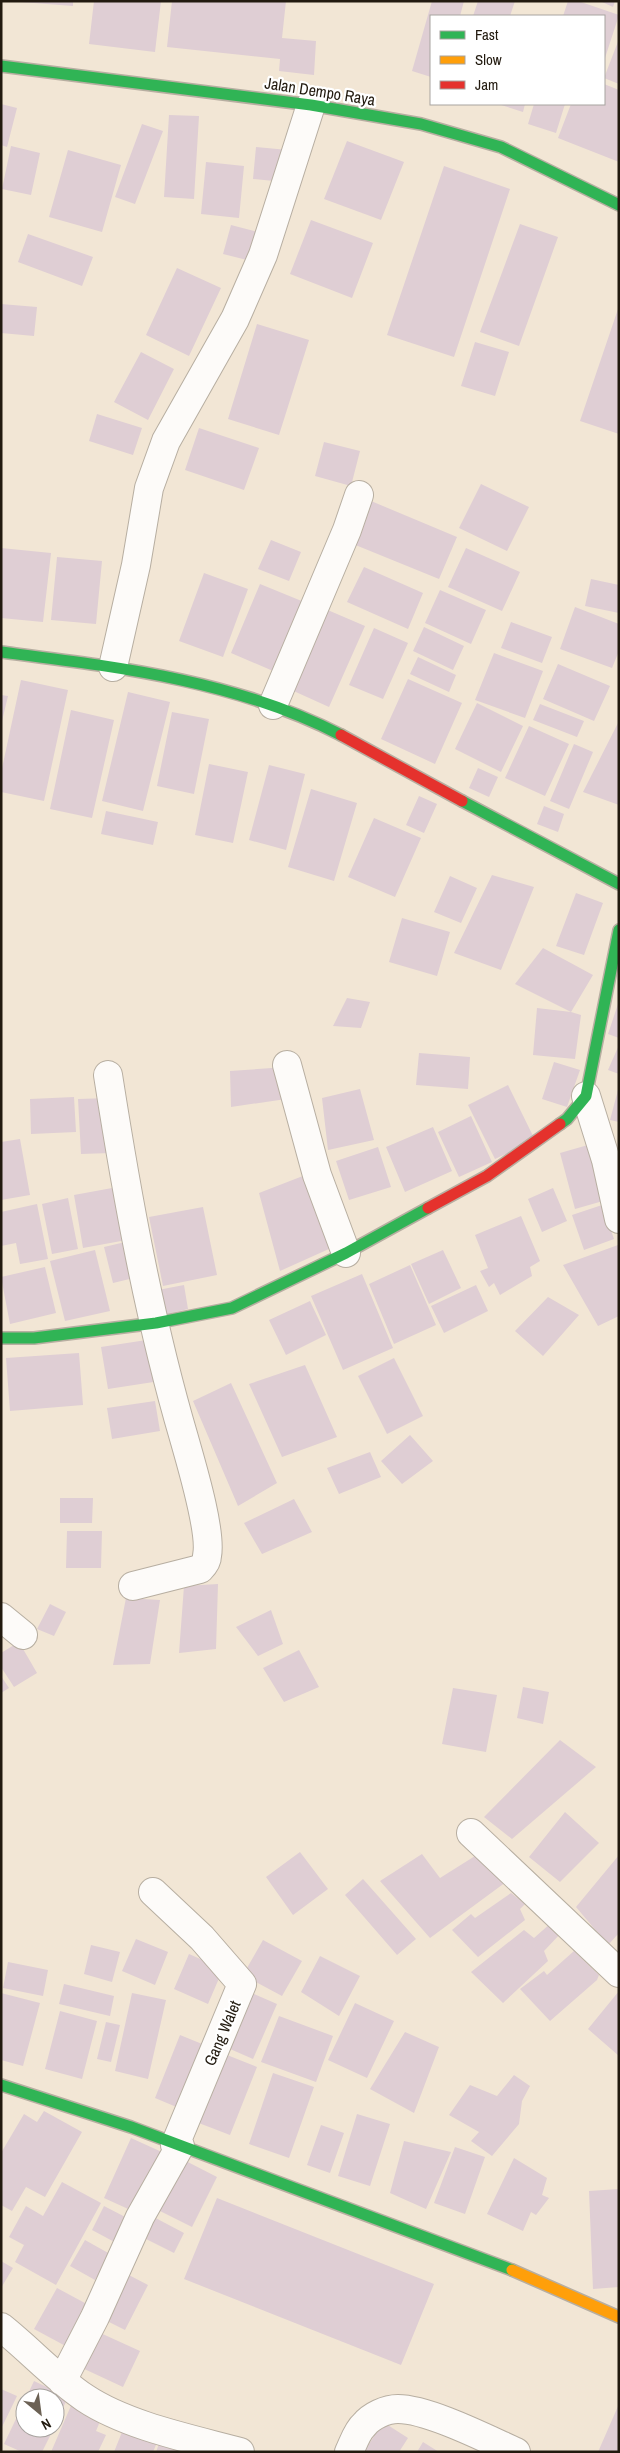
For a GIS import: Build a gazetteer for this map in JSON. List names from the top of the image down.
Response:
{
  "streets": {
    "street": ["Jalan Dempo Raya", "Gang Walet"]
  },
  "legend": ["Fast", "Slow", "Jam"],
  "north": "bottom right"
}
